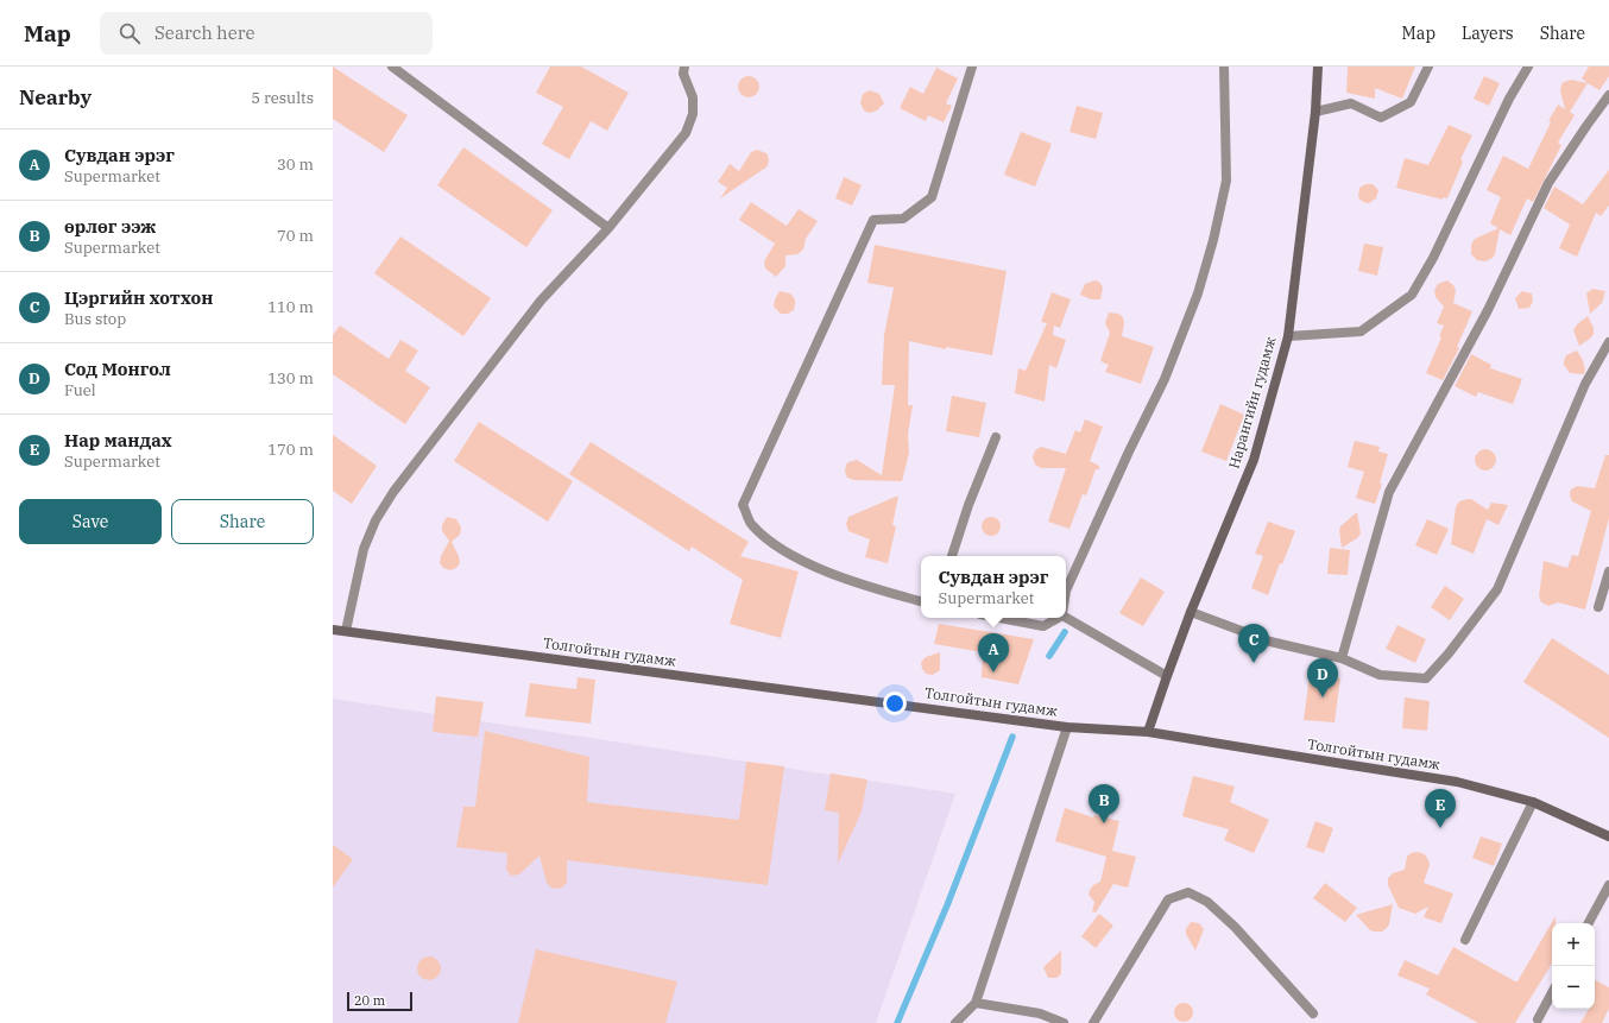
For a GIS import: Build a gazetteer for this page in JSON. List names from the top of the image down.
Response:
{
  "streets": {
    "main road": ["Нарангийн гудамж", "Толгойтын гудамж"]
  },
  "crossings": [
    ["Нарангийн гудамж", "Толгойтын гудамж"]
  ],
  "scale_bar": "20 m",
  "page": {
    "header": "Map",
    "search": "Search here",
    "nav": ["Map", "Layers", "Share"],
    "heading": ["Nearby", "5 results"],
    "list": [
      {
        "mark": "A",
        "name": "Сувдан эрэг",
        "note": "Supermarket",
        "value": "30 m"
      },
      {
        "mark": "B",
        "name": "өрлөг ээж",
        "note": "Supermarket",
        "value": "70 m"
      },
      {
        "mark": "C",
        "name": "Цэргийн хотхон",
        "note": "Bus stop",
        "value": "110 m"
      },
      {
        "mark": "D",
        "name": "Сод Монгол",
        "note": "Fuel",
        "value": "130 m"
      },
      {
        "mark": "E",
        "name": "Нар мандах",
        "note": "Supermarket",
        "value": "170 m"
      }
    ],
    "buttons": ["Save", "Share"],
    "popup": ["Сувдан эрэг", "Supermarket"],
    "pins": [
      "C",
      "A",
      "D",
      "B",
      "E"
    ],
    "map_buttons": ["+", "−"],
    "scale": "20 m"
  }
}
